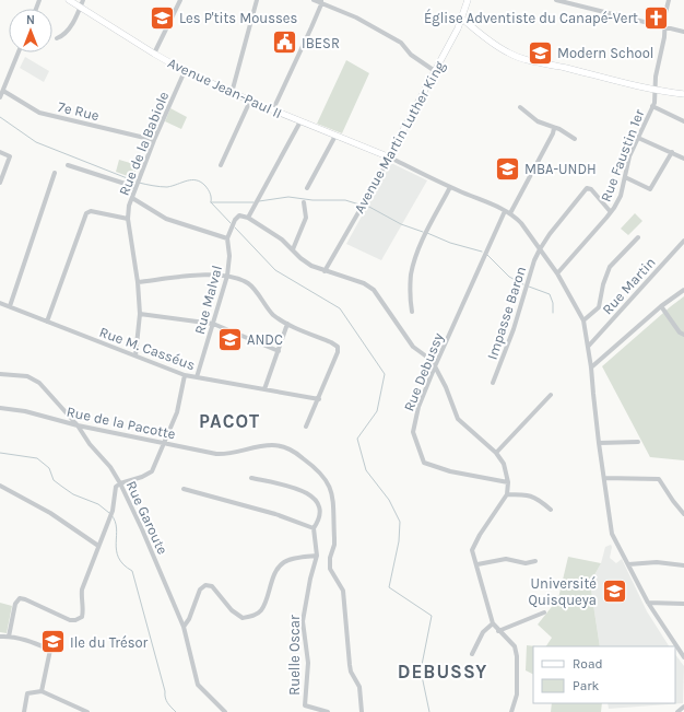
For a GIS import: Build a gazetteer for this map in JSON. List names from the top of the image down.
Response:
{
  "streets": {
    "street": [
      "Avenue Jean-Paul II",
      "7e Rue",
      "Avenue Martin Luther King",
      "Rue de la Babiole",
      "Rue Faustin 1er",
      "Rue Martin",
      "Rue Malval",
      "Impasse Baron",
      "Rue M. Casséus",
      "Rue Debussy",
      "Rue de la Pacotte",
      "Rue Garoute",
      "Ruelle Oscar"
    ]
  },
  "crossings": [
    ["Avenue Jean-Paul II", "Avenue Martin Luther King"],
    ["Avenue Jean-Paul II", "Rue de la Babiole"],
    ["7e Rue", "Rue de la Babiole"],
    ["Rue de la Babiole", "Rue M. Casséus"],
    ["Rue Faustin 1er", "Impasse Baron"],
    ["Rue Malval", "Rue M. Casséus"],
    ["Rue de la Pacotte", "Rue Garoute"]
  ],
  "districts": ["PACOT", "DEBUSSY"],
  "places": {
    "school or university": [
      "Les P'tits Mousses",
      "Modern School",
      "MBA-UNDH",
      "ANDC",
      "Université Quisqueya",
      "Ile du Trésor"
    ],
    "church": ["Église Adventiste du Canapé-Vert"],
    "public building": ["IBESR"]
  },
  "legend": ["Road", "Park"],
  "north": "top"
}
